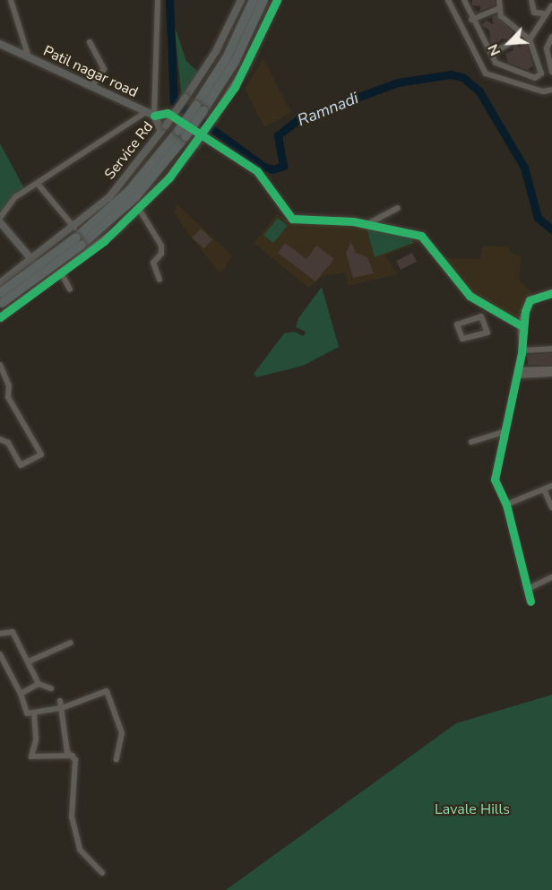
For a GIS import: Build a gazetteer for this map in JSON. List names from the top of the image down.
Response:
{
  "streets": {
    "street": ["Patil nagar road", "Service Rd"]
  },
  "water": ["Ramnadi"],
  "parks": ["Lavale Hills"],
  "north": "bottom left"
}
